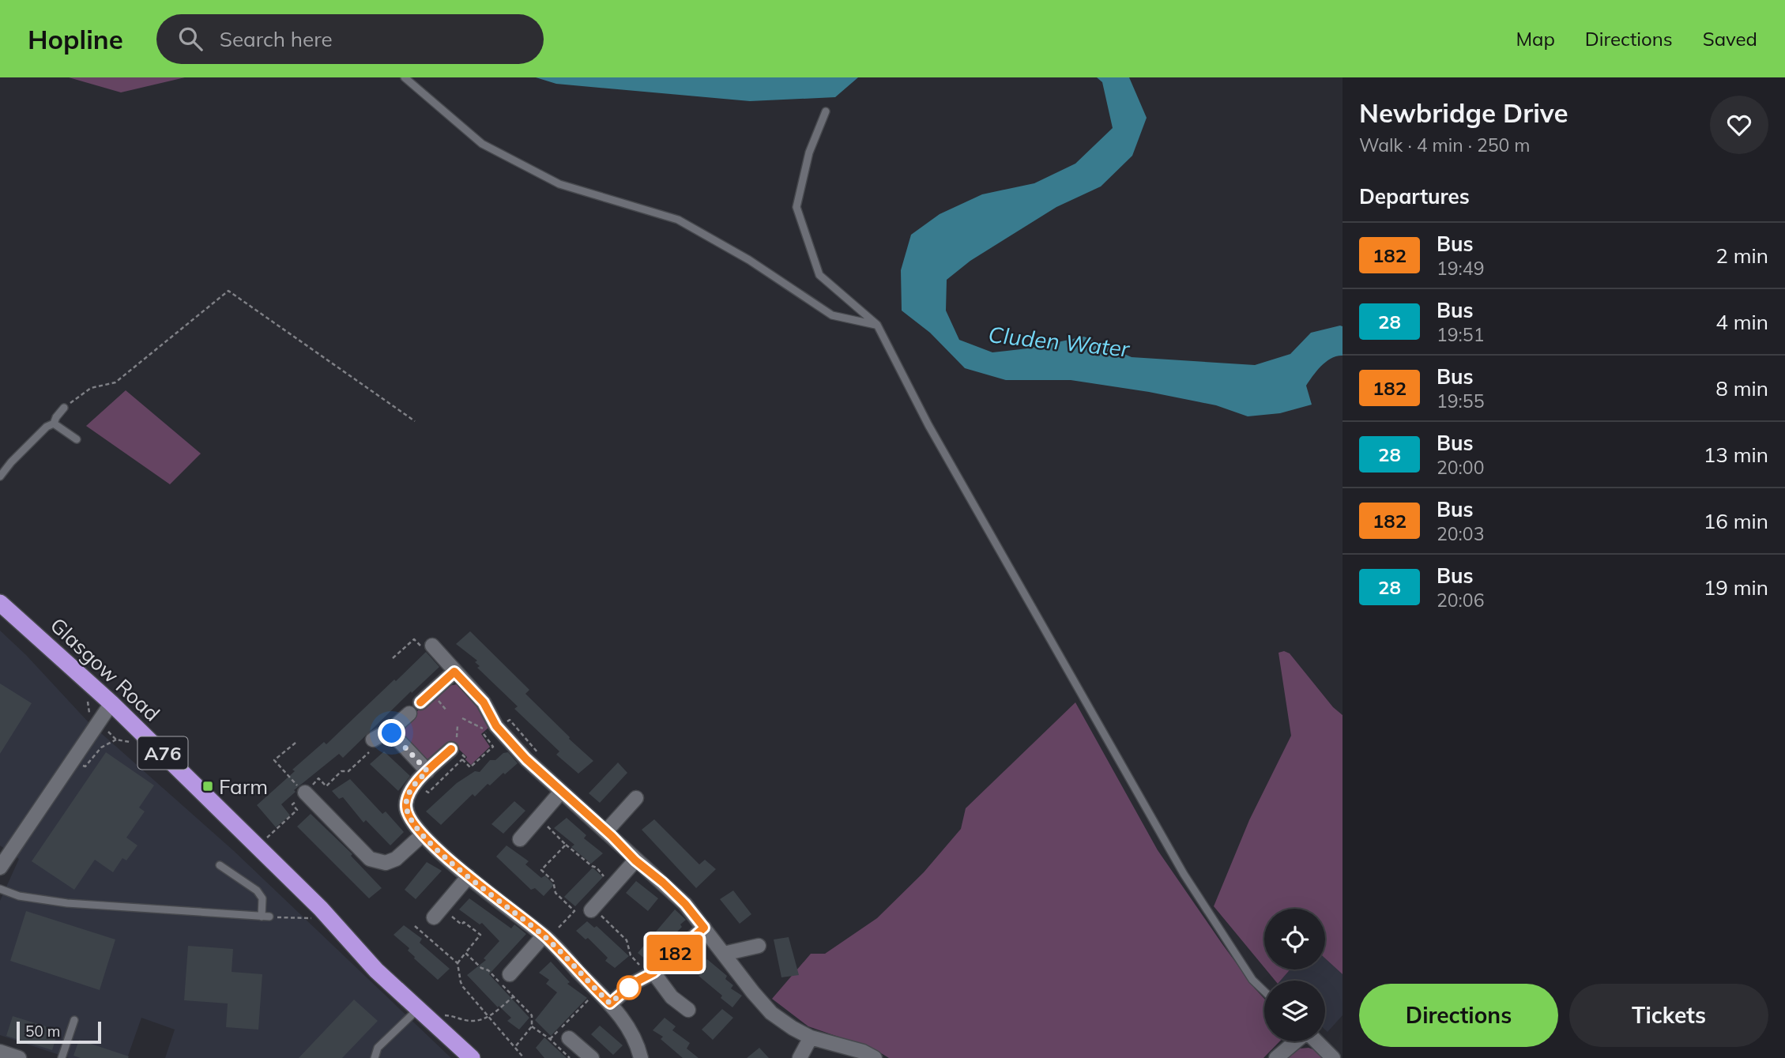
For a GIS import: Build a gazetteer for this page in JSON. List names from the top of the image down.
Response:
{
  "streets": {
    "highway": ["Glasgow Road", "A76"]
  },
  "crossings": [
    ["Glasgow Road", "A76"]
  ],
  "water": ["Cluden Water"],
  "places": {
    "transit": ["Farm"]
  },
  "lines": ["bus line 182"],
  "scale_bar": "50 m",
  "page": {
    "header": "Hopline",
    "search": "Search here",
    "nav": ["Map", "Directions", "Saved"],
    "on_map": "182",
    "heading": [
      ["Newbridge Drive", "Walk · 4 min · 250 m"],
      "Departures"
    ],
    "list": [
      {
        "mark": "182",
        "name": "Bus",
        "note": "19:49",
        "value": "2 min"
      },
      {
        "mark": "28",
        "name": "Bus",
        "note": "19:51",
        "value": "4 min"
      },
      {
        "mark": "182",
        "name": "Bus",
        "note": "19:55",
        "value": "8 min"
      },
      {
        "mark": "28",
        "name": "Bus",
        "note": "20:00",
        "value": "13 min"
      },
      {
        "mark": "182",
        "name": "Bus",
        "note": "20:03",
        "value": "16 min"
      },
      {
        "mark": "28",
        "name": "Bus",
        "note": "20:06",
        "value": "19 min"
      }
    ],
    "buttons": ["Directions", "Tickets"],
    "scale": "50 m"
  }
}
